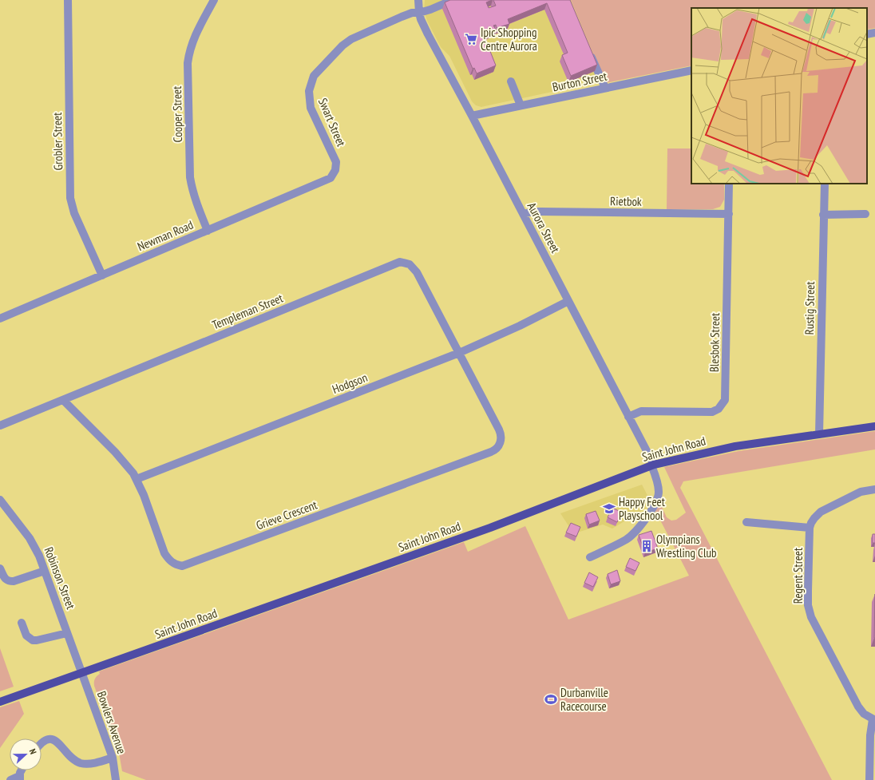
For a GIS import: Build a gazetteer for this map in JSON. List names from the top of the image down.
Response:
{
  "streets": {
    "main road": ["Saint John Road"],
    "street": [
      "Burton Street",
      "Cooper Street",
      "Swart Street",
      "Grobler Street",
      "Rietbok",
      "Aurora Street",
      "Newman Road",
      "Rustig Street",
      "Templeman Street",
      "Blesbok Street",
      "Hodgson",
      "Grieve Crescent",
      "Regent Street",
      "Robinson Street",
      "Bowlers Avenue"
    ]
  },
  "crossings": [
    ["Burton Street", "Aurora Street"],
    ["Cooper Street", "Newman Road"],
    ["Swart Street", "Aurora Street"],
    ["Swart Street", "Newman Road"],
    ["Grobler Street", "Newman Road"],
    ["Rietbok", "Aurora Street"],
    ["Rietbok", "Blesbok Street"],
    ["Aurora Street", "Blesbok Street"],
    ["Aurora Street", "Hodgson"],
    ["Aurora Street", "Saint John Road"],
    ["Rustig Street", "Saint John Road"],
    ["Templeman Street", "Hodgson"],
    ["Templeman Street", "Grieve Crescent"],
    ["Hodgson", "Grieve Crescent"],
    ["Saint John Road", "Robinson Street"],
    ["Saint John Road", "Bowlers Avenue"],
    ["Robinson Street", "Bowlers Avenue"]
  ],
  "places": {
    "supermarket": ["Ipic Shopping Centre Aurora"],
    "school or university": ["Happy Feet Playschool"],
    "building": ["Olympians Wrestling Club"],
    "sports": ["Durbanville Racecourse"]
  },
  "north": "right"
}
